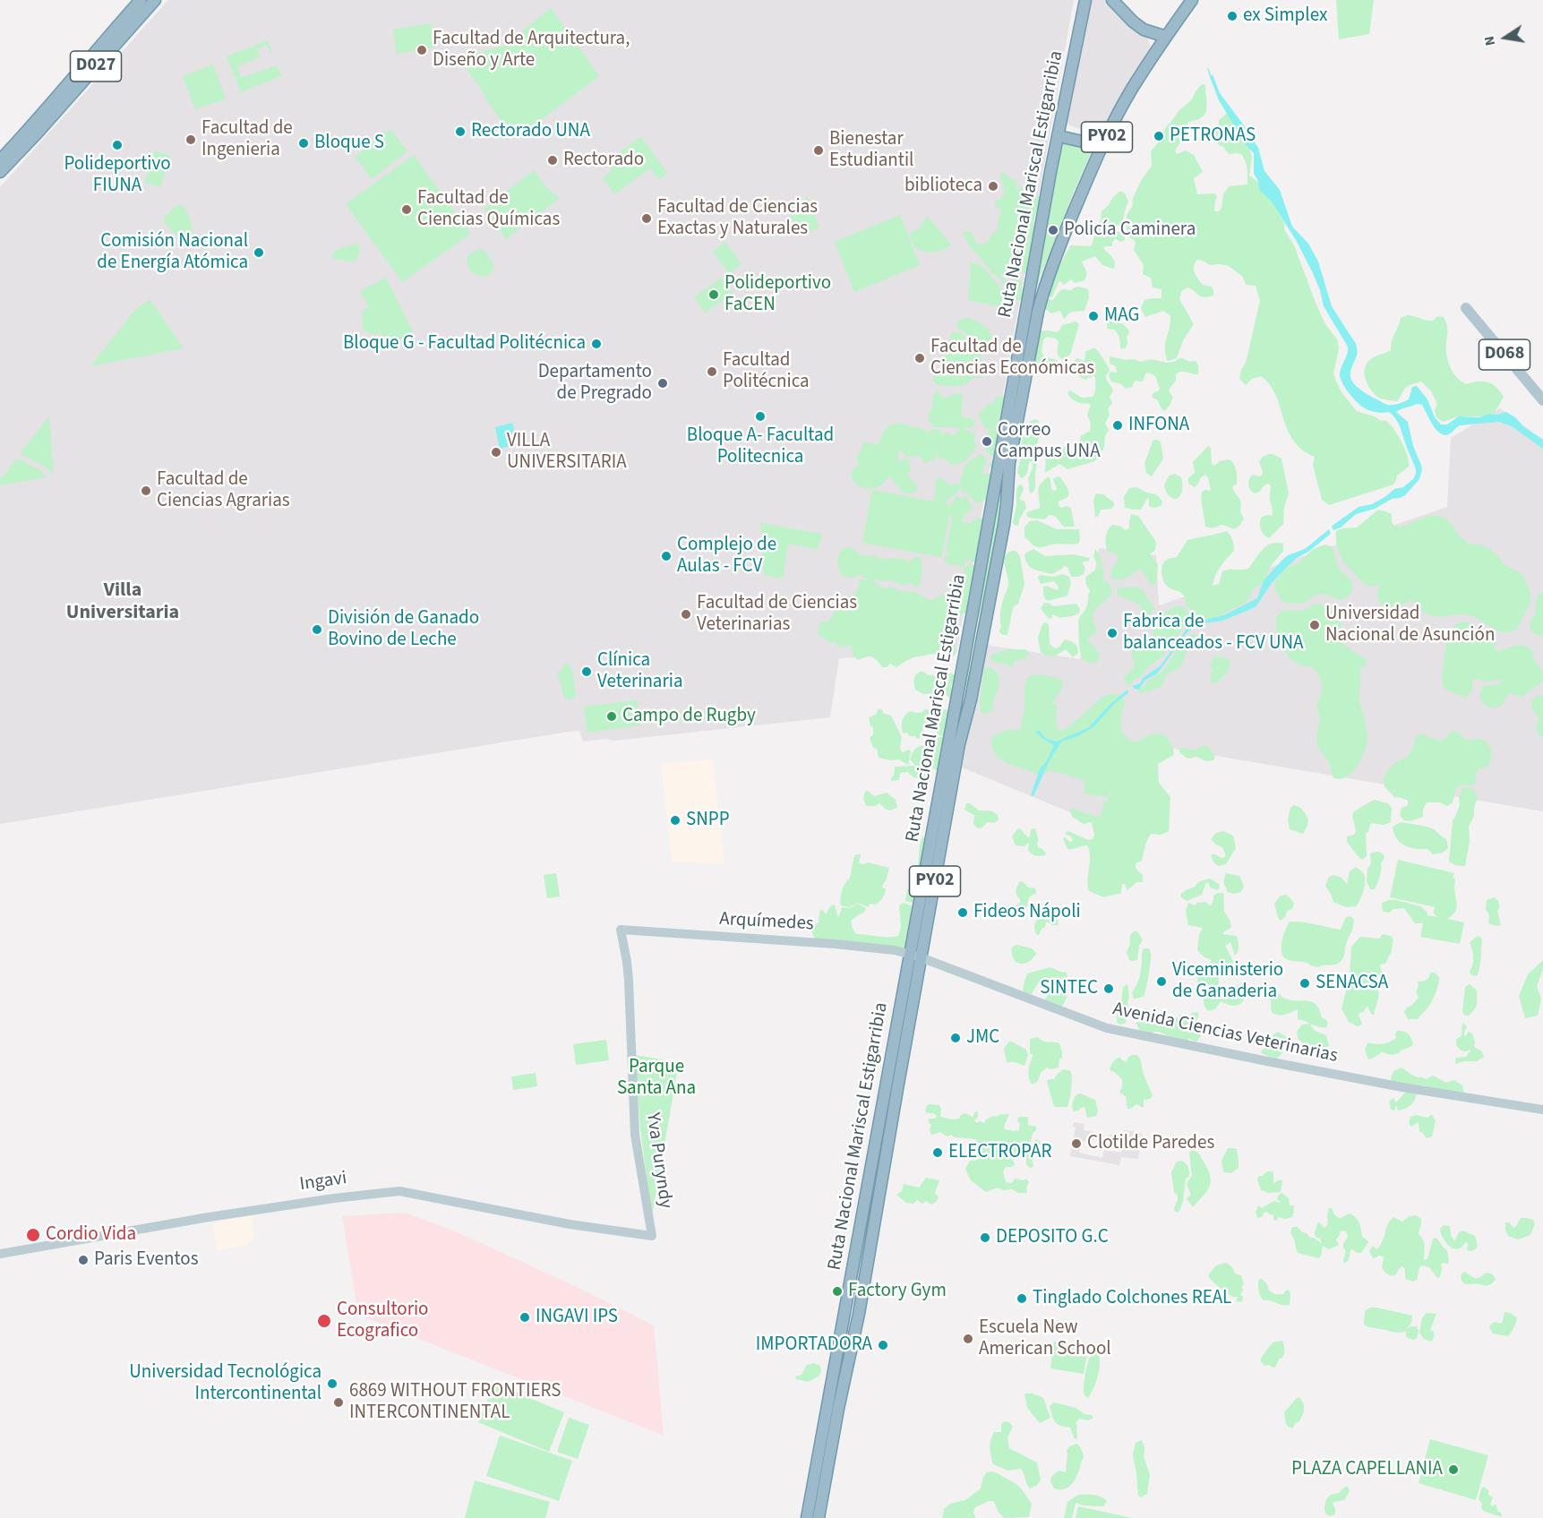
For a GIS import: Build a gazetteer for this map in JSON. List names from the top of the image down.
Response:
{
  "streets": {
    "highway": ["D027", "PY02", "Ruta Nacional Mariscal Estigarribia"],
    "main road": [
      "D068",
      "Arquímedes",
      "Avenida Ciencias Veterinarias",
      "Yva Puryndy",
      "Ingavi"
    ]
  },
  "crossings": [
    ["Ruta Nacional Mariscal Estigarribia", "Arquímedes"],
    ["Ruta Nacional Mariscal Estigarribia", "Avenida Ciencias Veterinarias"],
    ["Arquímedes", "Avenida Ciencias Veterinarias"],
    ["Arquímedes", "Yva Puryndy"],
    ["Yva Puryndy", "Ingavi"]
  ],
  "districts": ["Villa Universitaria"],
  "parks": ["Parque Santa Ana"],
  "places": [
    "ex Simplex",
    "Facultad de Arquitectura, Diseño y Arte",
    "Rectorado UNA",
    "PETRONAS",
    "Facultad de Ingenieria",
    "Bloque S",
    "Polideportivo FIUNA",
    "Bienestar Estudiantil",
    "Rectorado",
    "biblioteca",
    "Facultad de Ciencias Químicas",
    "Facultad de Ciencias Exactas y Naturales",
    "Policía Caminera",
    "Comisión Nacional de Energía Atómica",
    "Polideportivo FaCEN",
    "MAG",
    "Bloque G - Facultad Politécnica",
    "Facultad de Ciencias Económicas",
    "Facultad Politécnica",
    "Departamento de Pregrado",
    "Bloque A- Facultad Politecnica",
    "INFONA",
    "Correo Campus UNA",
    "VILLA UNIVERSITARIA",
    "Facultad de Ciencias Agrarias",
    "Complejo de Aulas - FCV",
    "Facultad de Ciencias Veterinarias",
    "Universidad Nacional de Asunción",
    "División de Ganado Bovino de Leche",
    "Fabrica de balanceados - FCV UNA",
    "Clínica Veterinaria",
    "Campo de Rugby",
    "SNPP",
    "Fideos Nápoli",
    "Viceministerio de Ganaderia",
    "SENACSA",
    "SINTEC",
    "JMC",
    "Clotilde Paredes",
    "ELECTROPAR",
    "Cordio Vida",
    "DEPOSITO G.C",
    "Paris Eventos",
    "Factory Gym",
    "Tinglado Colchones REAL",
    "INGAVI IPS",
    "Consultorio Ecografico",
    "Escuela New American School",
    "IMPORTADORA",
    "Universidad Tecnológica Intercontinental",
    "6869 WITHOUT FRONTIERS INTERCONTINENTAL",
    "PLAZA CAPELLANIA"
  ],
  "north": "left"
}
